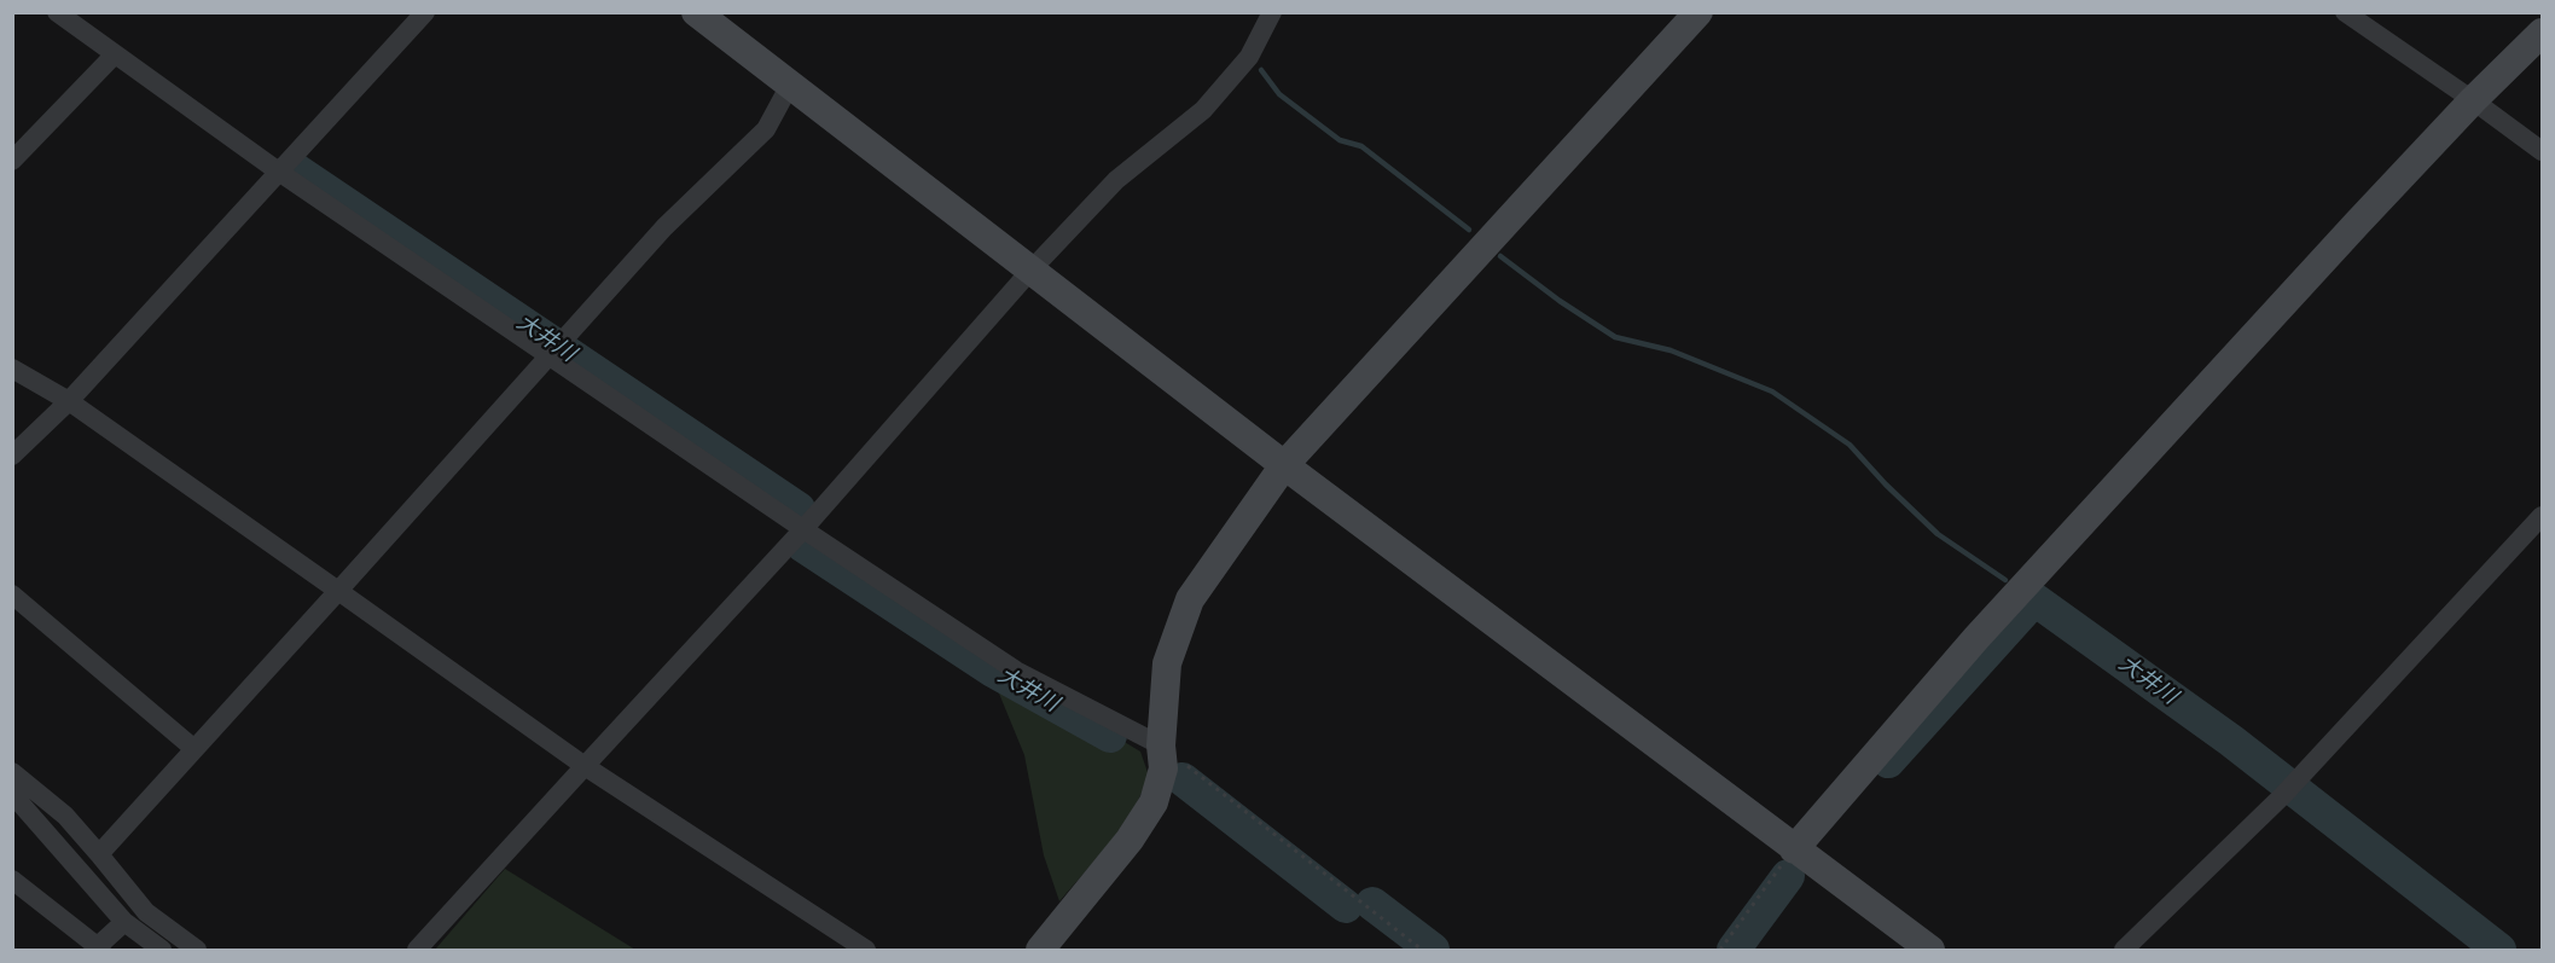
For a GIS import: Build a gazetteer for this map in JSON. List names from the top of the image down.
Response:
{
  "water": ["大井川"]
}
